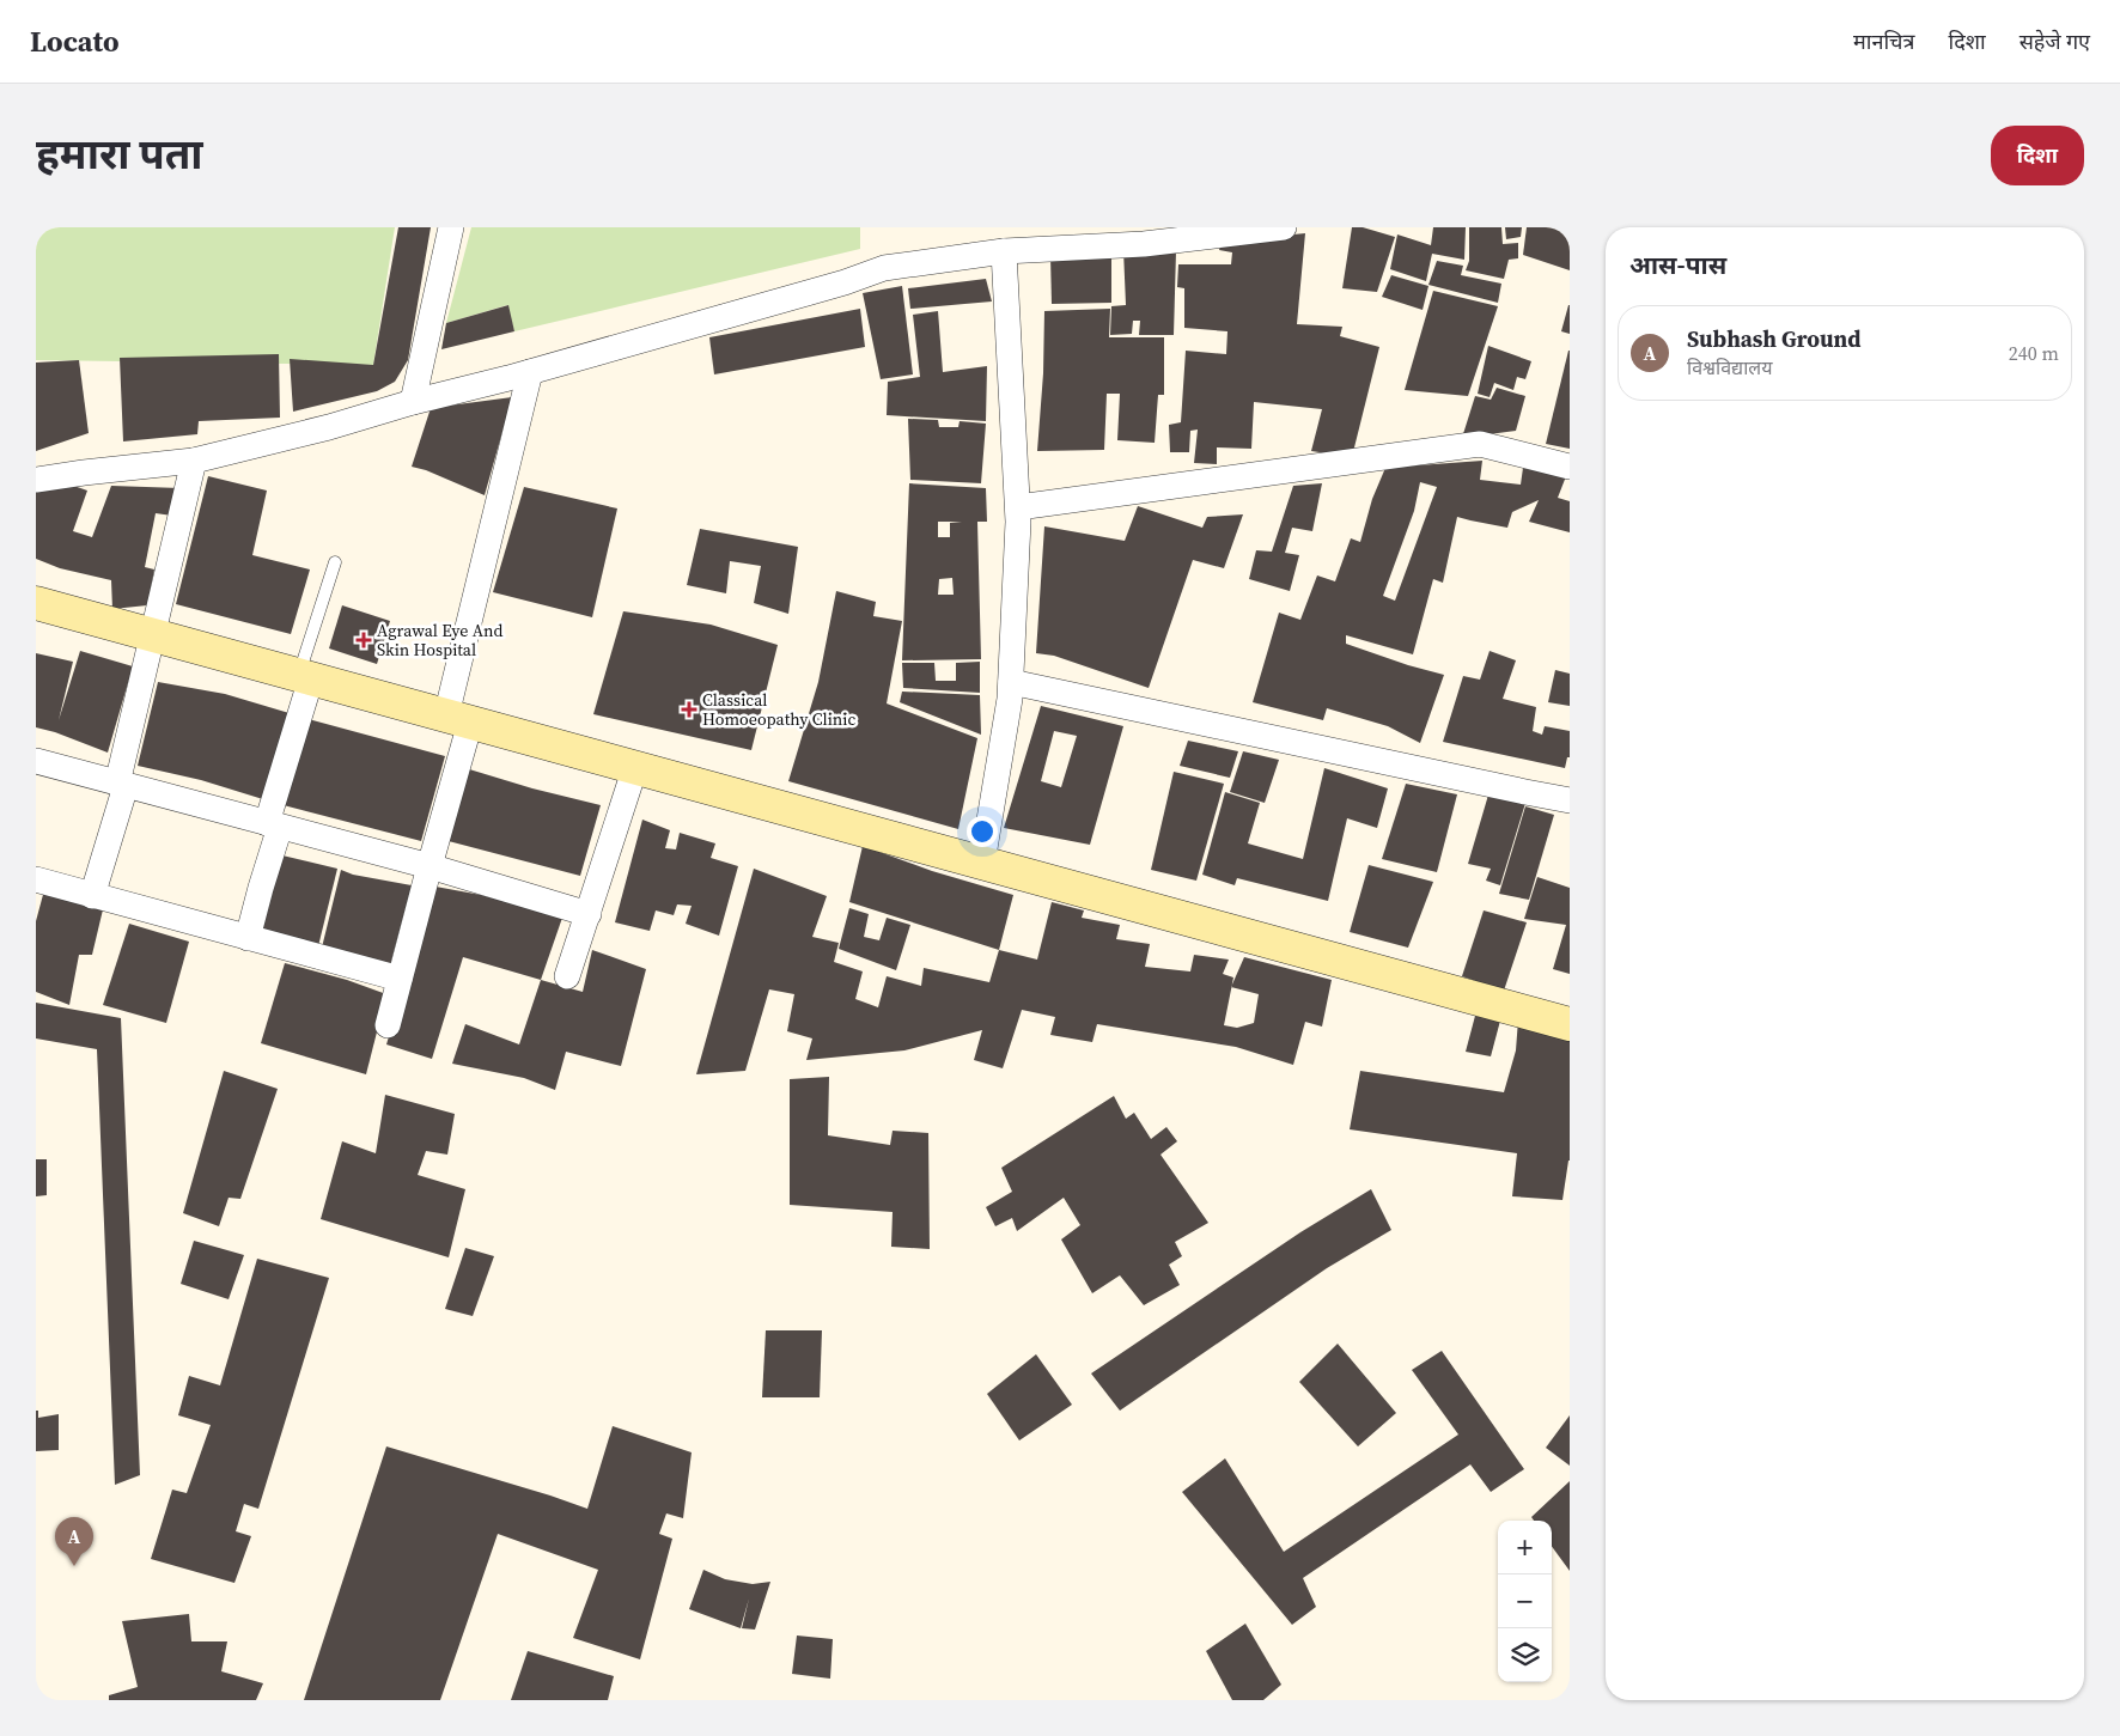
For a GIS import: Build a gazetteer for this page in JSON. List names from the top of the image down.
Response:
{
  "places": {
    "health": ["Agrawal Eye And Skin Hospital", "Classical Homoeopathy Clinic"]
  },
  "page": {
    "header": "Locato",
    "nav": ["मानचित्र", "दिशा", "सहेजे गए"],
    "title": "हमारा पता",
    "buttons": "दिशा",
    "heading": "आस-पास",
    "list": [
      {
        "mark": "A",
        "name": "Subhash Ground",
        "note": "विश्वविद्यालय",
        "value": "240 m"
      }
    ],
    "pins": "A",
    "map_buttons": ["+", "−"]
  }
}
